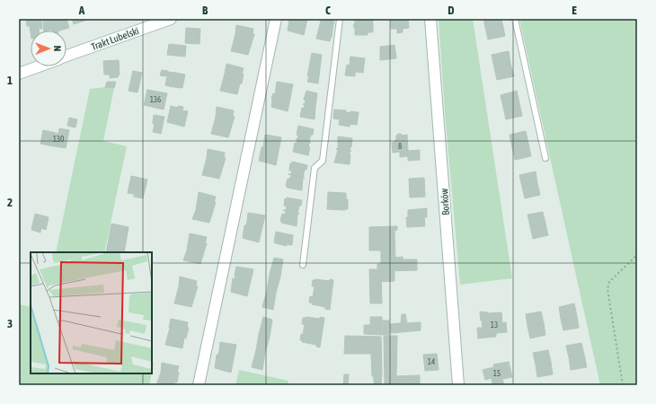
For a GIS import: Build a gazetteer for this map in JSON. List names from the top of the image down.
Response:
{
  "streets": {
    "street": ["Trakt Lubelski", "Borków"]
  },
  "house_numbers": [
    "136",
    "130",
    "8",
    "13",
    "14",
    "15"
  ],
  "north": "right",
  "grid": {
    "columns": [
      "A",
      "B",
      "C",
      "D",
      "E"
    ],
    "rows": ["1", "2", "3"]
  }
}
